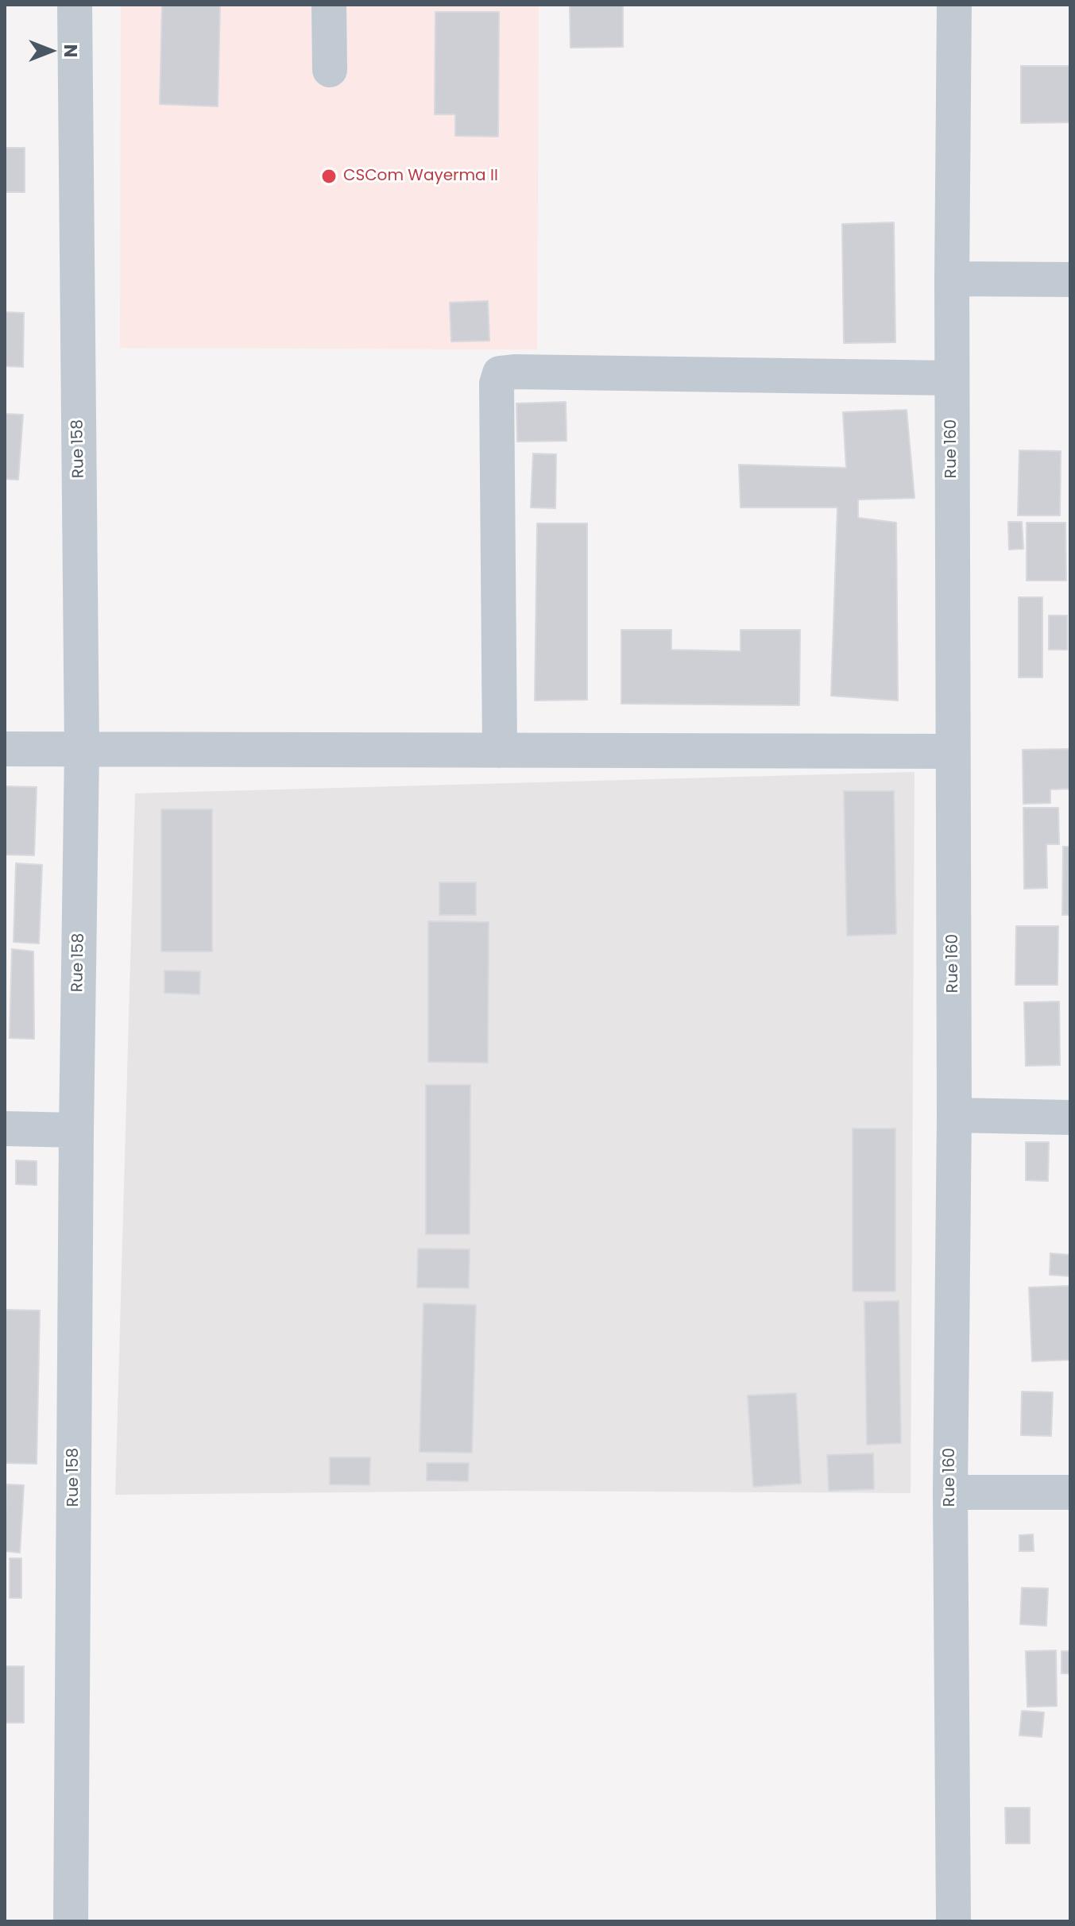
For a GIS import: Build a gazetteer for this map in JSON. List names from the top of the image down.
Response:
{
  "streets": {
    "street": ["Rue 158", "Rue 160"]
  },
  "places": ["CSCom Wayerma II"],
  "north": "right"
}
